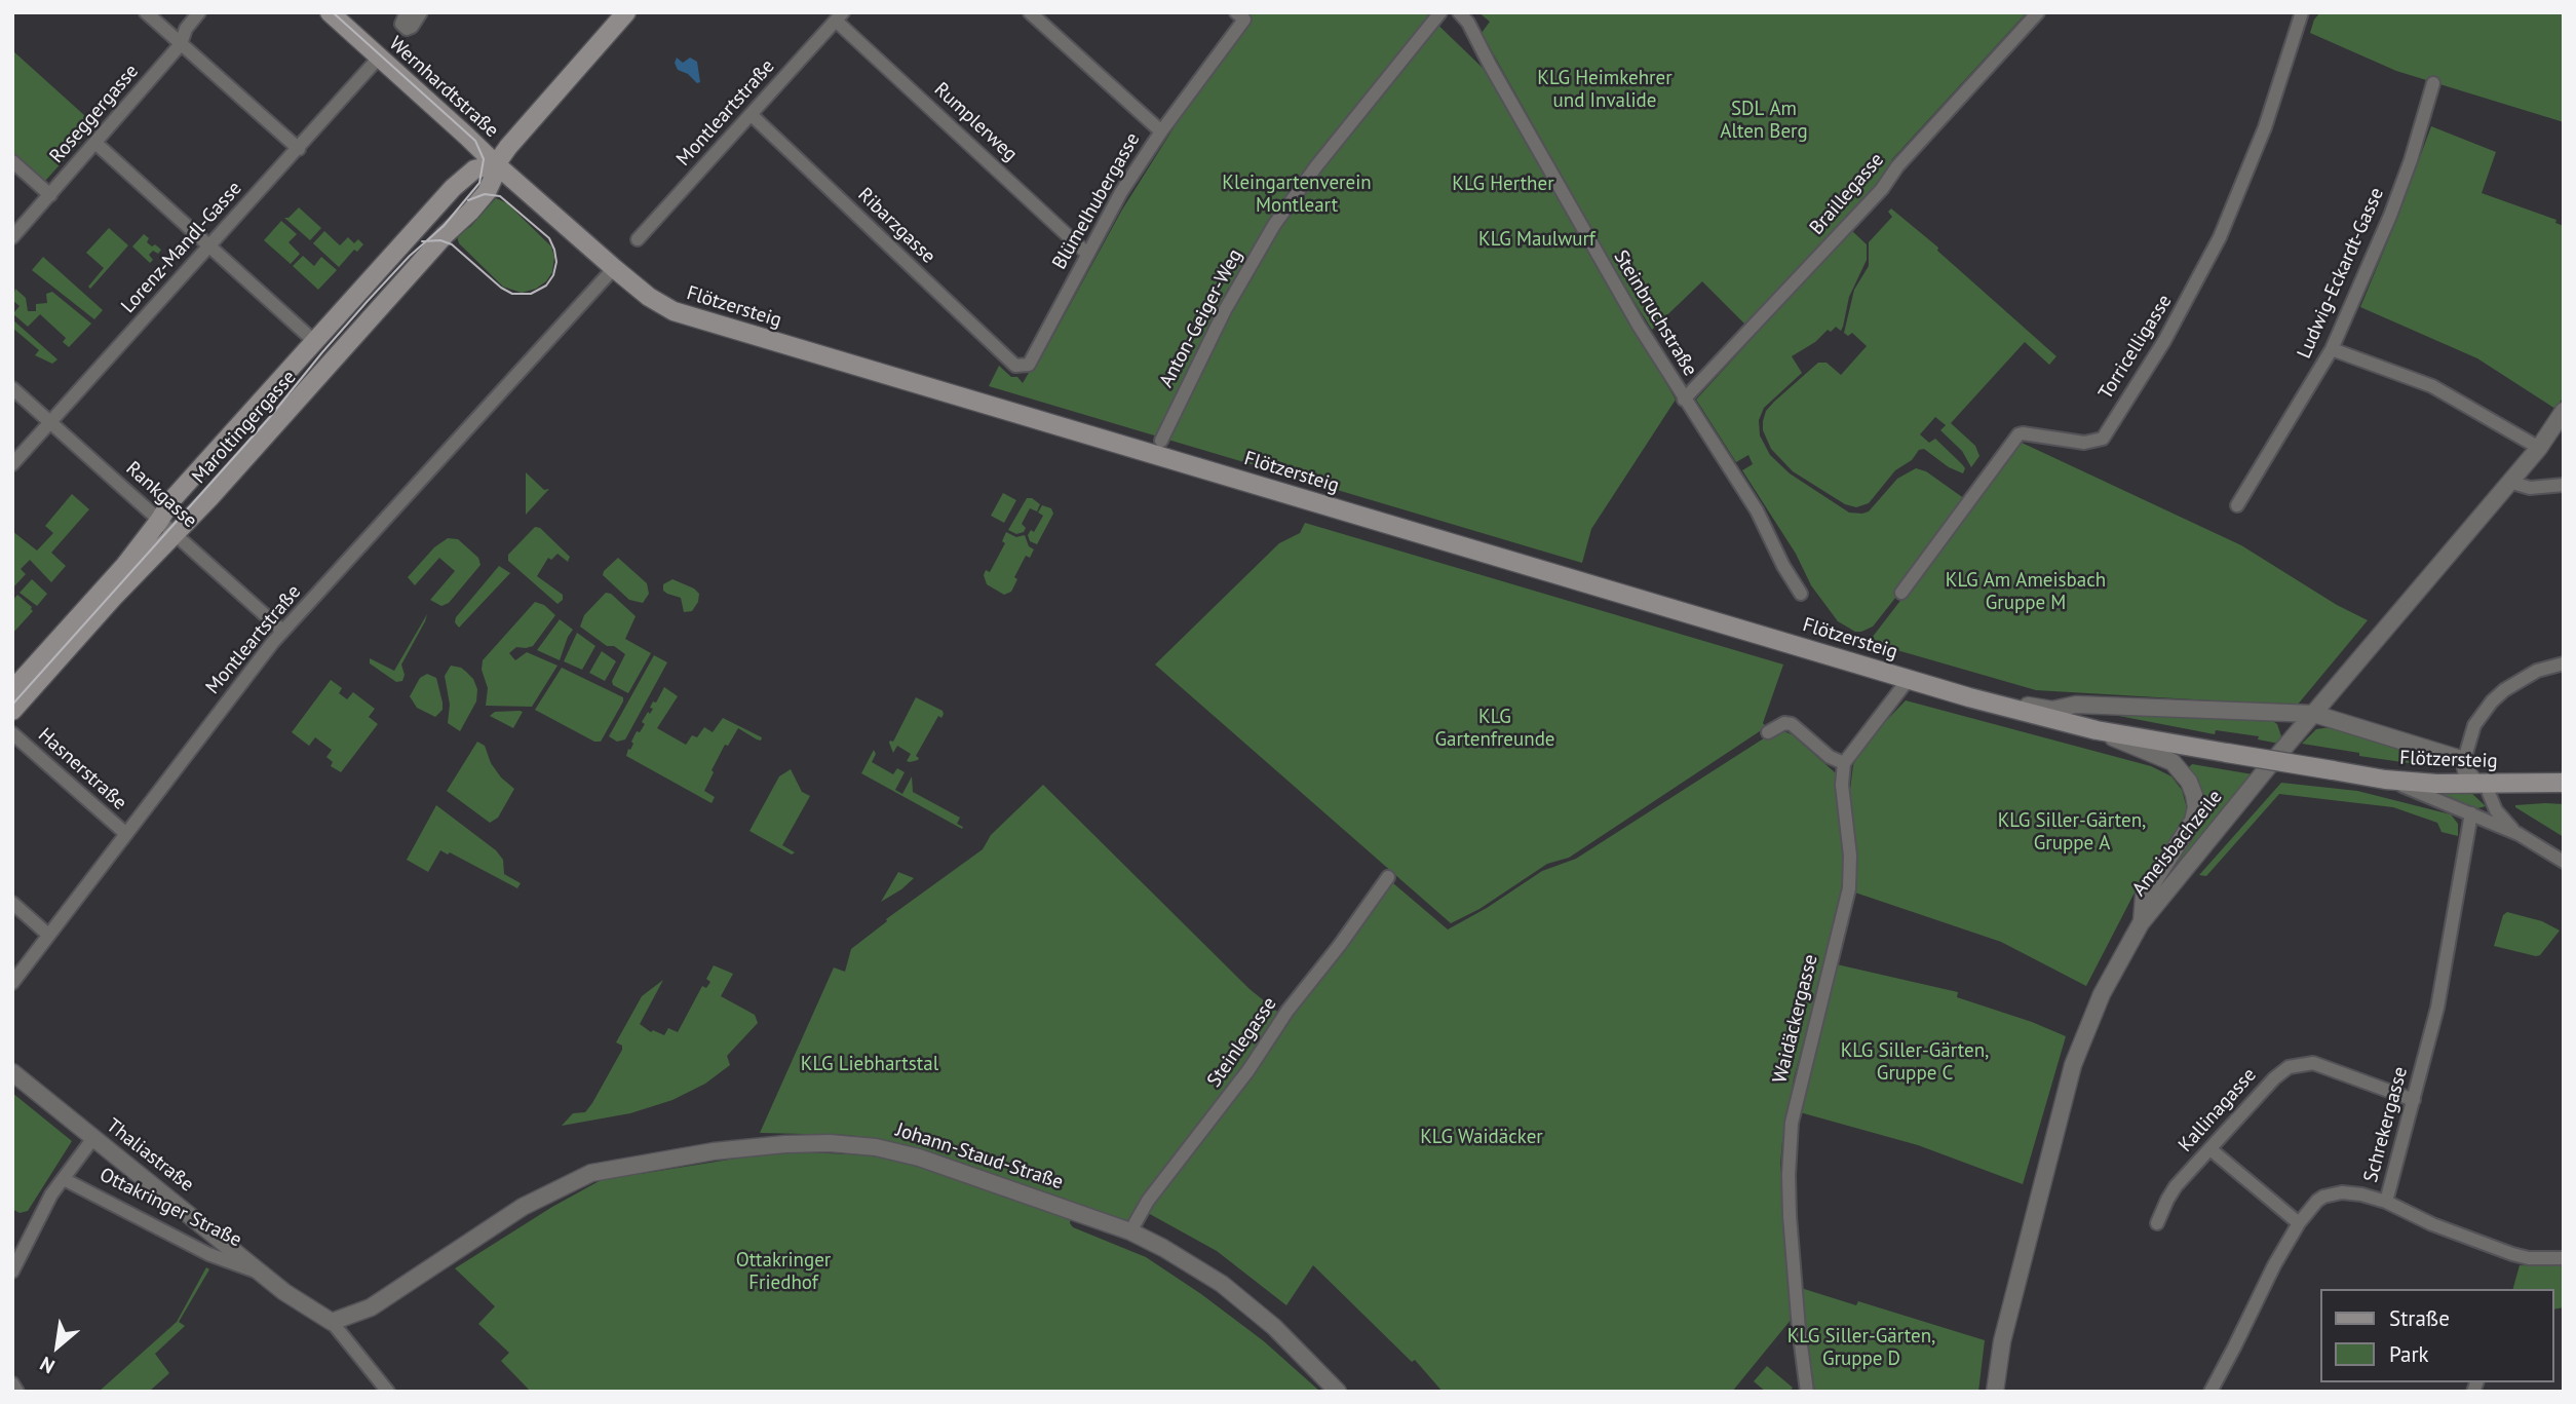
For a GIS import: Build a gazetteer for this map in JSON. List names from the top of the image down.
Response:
{
  "streets": {
    "main road": ["Wernhardtstraße", "Flötzersteig", "Maroltingergasse"],
    "street": [
      "Montleartstraße",
      "Roseggergasse",
      "Rumplerweg",
      "Braillegasse",
      "Blümelhubergasse",
      "Ribarzgasse",
      "Lorenz-Mandl-Gasse",
      "Ludwig-Eckardt-Gasse",
      "Steinbruchstraße",
      "Anton-Geiger-Weg",
      "Torricelligasse",
      "Rankgasse",
      "Hasnerstraße",
      "Ameisbachzeile",
      "Waidäckergasse",
      "Steinlegasse",
      "Kallinagasse",
      "Schrekergasse",
      "Thaliastraße",
      "Johann-Staud-Straße",
      "Ottakringer Straße"
    ]
  },
  "crossings": [
    ["Wernhardtstraße", "Montleartstraße"],
    ["Wernhardtstraße", "Lorenz-Mandl-Gasse"],
    ["Wernhardtstraße", "Flötzersteig"],
    ["Wernhardtstraße", "Maroltingergasse"],
    ["Montleartstraße", "Rumplerweg"],
    ["Montleartstraße", "Ribarzgasse"],
    ["Montleartstraße", "Flötzersteig"],
    ["Montleartstraße", "Rankgasse"],
    ["Montleartstraße", "Hasnerstraße"],
    ["Rumplerweg", "Blümelhubergasse"],
    ["Braillegasse", "Steinbruchstraße"],
    ["Blümelhubergasse", "Ribarzgasse"],
    ["Lorenz-Mandl-Gasse", "Rankgasse"],
    ["Flötzersteig", "Ameisbachzeile"],
    ["Maroltingergasse", "Rankgasse"],
    ["Steinlegasse", "Johann-Staud-Straße"],
    ["Kallinagasse", "Schrekergasse"],
    ["Thaliastraße", "Ottakringer Straße"],
    ["Johann-Staud-Straße", "Ottakringer Straße"]
  ],
  "parks": [
    "KLG Heimkehrer und Invalide",
    "SDL Am Alten Berg",
    "Kleingartenverein Montleart",
    "KLG Herther",
    "KLG Maulwurf",
    "KLG Am Ameisbach Gruppe M",
    "KLG Gartenfreunde",
    "KLG Siller-Gärten, Gruppe A",
    "KLG Siller-Gärten, Gruppe C",
    "KLG Liebhartstal",
    "KLG Waidäcker",
    "Ottakringer Friedhof",
    "KLG Siller-Gärten, Gruppe D"
  ],
  "legend": ["Straße", "Park"],
  "north": "bottom left"
}
